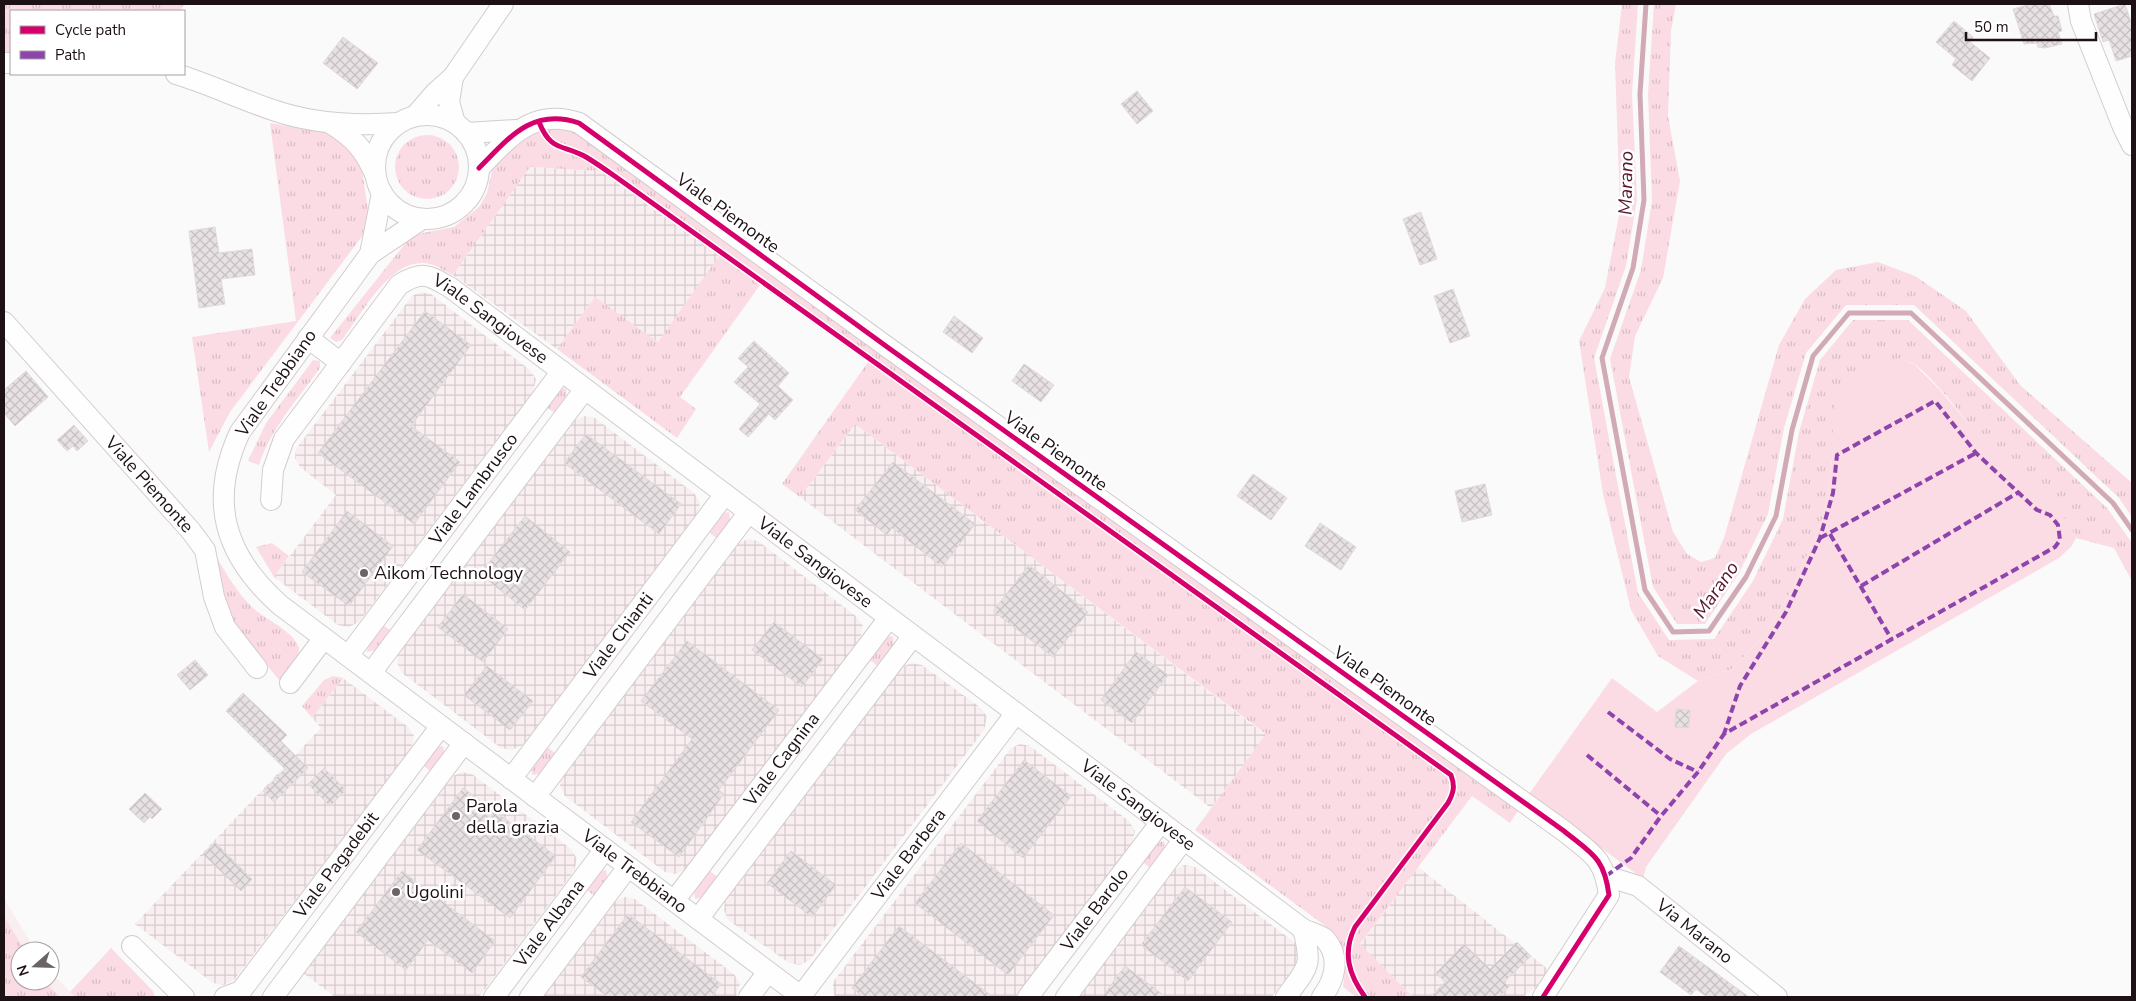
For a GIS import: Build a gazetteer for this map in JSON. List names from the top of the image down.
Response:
{
  "streets": {
    "street": [
      "Viale Piemonte",
      "Viale Sangiovese",
      "Viale Trebbiano",
      "Viale Lambrusco",
      "Viale Chianti",
      "Viale Cagnina",
      "Viale Barbera",
      "Viale Pagadebit",
      "Viale Barolo",
      "Viale Albana",
      "Via Marano"
    ]
  },
  "crossings": [
    ["Viale Piemonte", "Viale Trebbiano"],
    ["Viale Piemonte", "Via Marano"],
    ["Viale Sangiovese", "Viale Lambrusco"],
    ["Viale Sangiovese", "Viale Chianti"],
    ["Viale Sangiovese", "Viale Cagnina"],
    ["Viale Sangiovese", "Viale Barbera"],
    ["Viale Sangiovese", "Viale Barolo"],
    ["Viale Trebbiano", "Viale Lambrusco"],
    ["Viale Trebbiano", "Viale Chianti"],
    ["Viale Trebbiano", "Viale Cagnina"],
    ["Viale Trebbiano", "Viale Barbera"],
    ["Viale Trebbiano", "Viale Pagadebit"],
    ["Viale Trebbiano", "Viale Albana"]
  ],
  "water": ["Marano"],
  "places": ["Aikom Technology", "Parola della grazia", "Ugolini"],
  "legend": ["Cycle path", "Path"],
  "scale_bar": "50 m",
  "north": "left"
}
